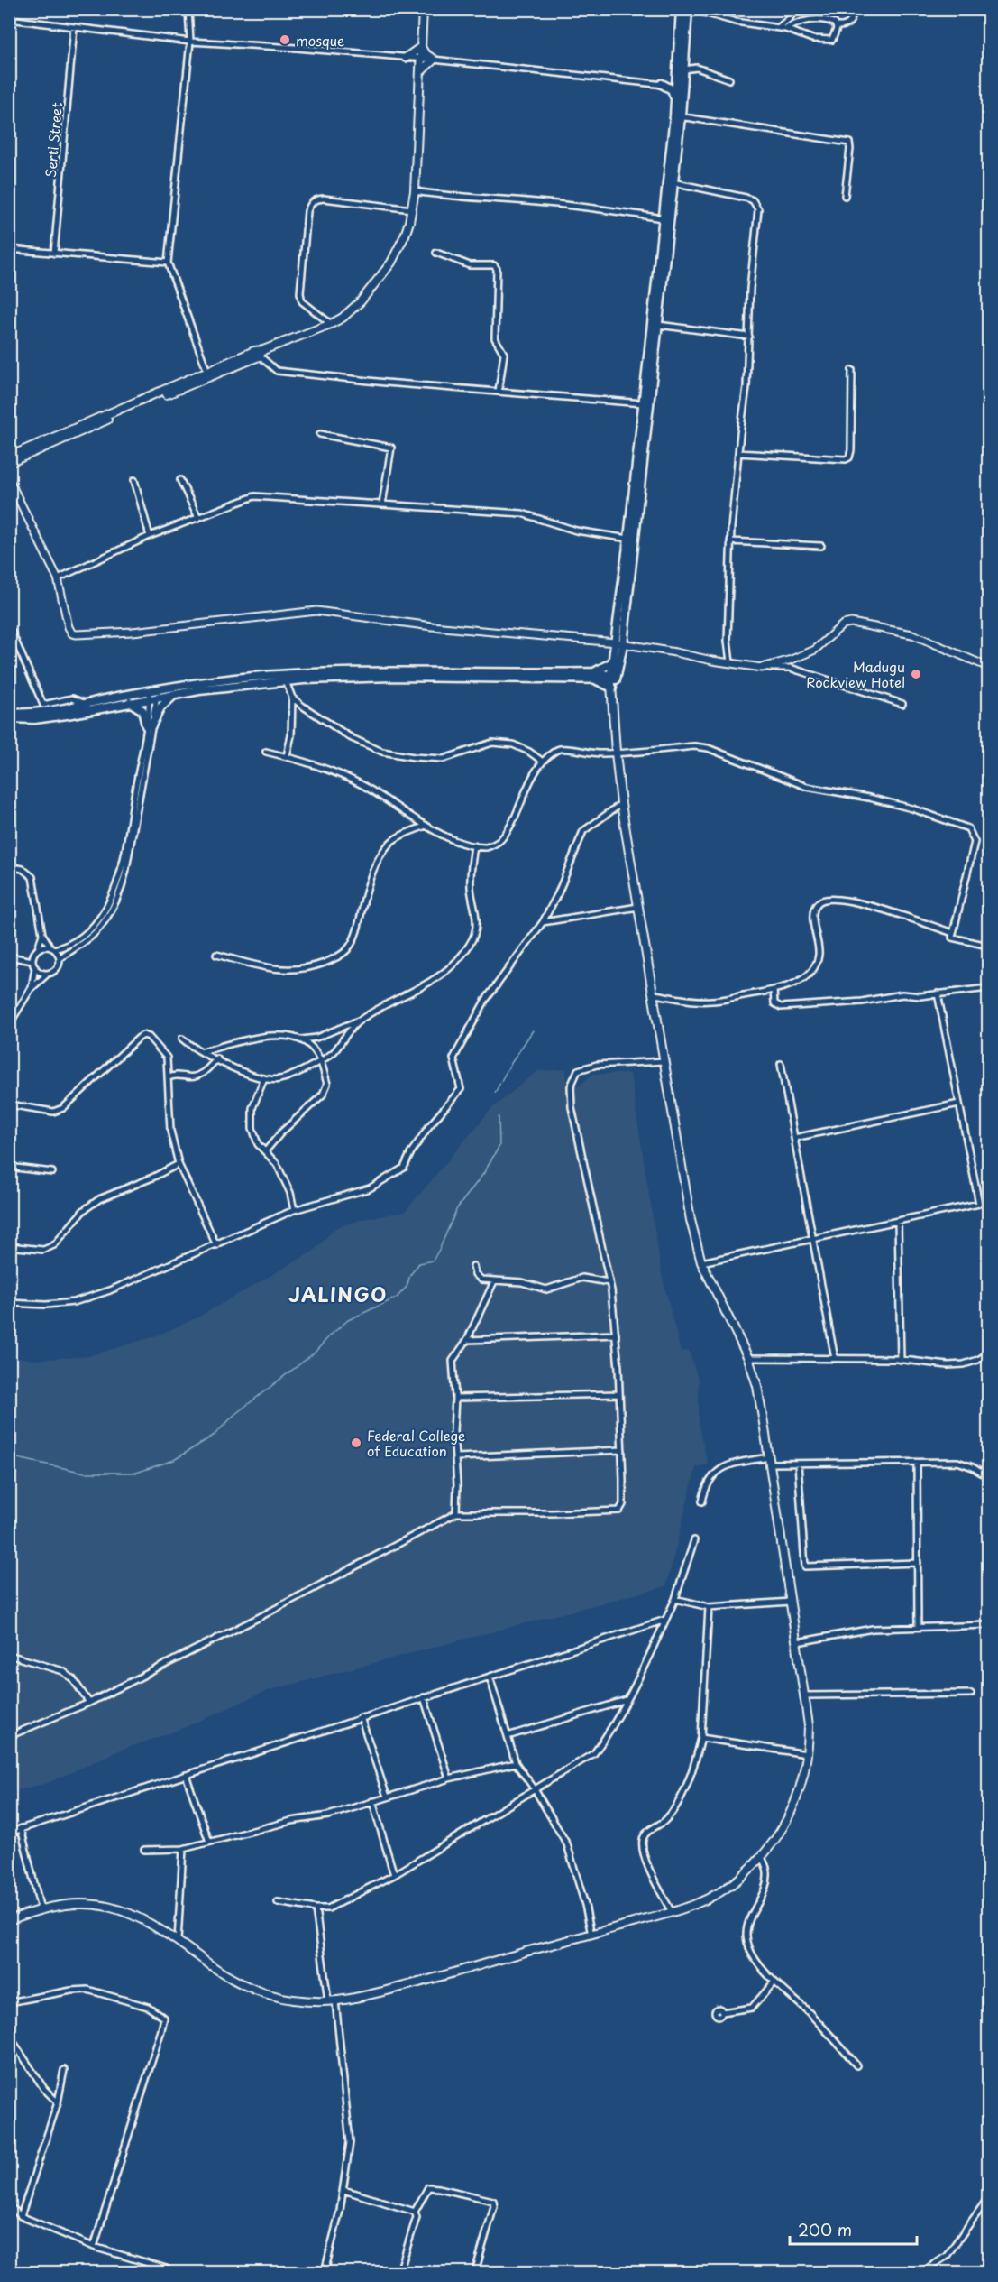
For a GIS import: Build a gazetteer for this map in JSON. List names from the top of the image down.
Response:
{
  "streets": {
    "street": ["Serti Street"]
  },
  "districts": ["JALINGO"],
  "places": ["mosque", "Madugu Rockview Hotel", "Federal College of Education"],
  "scale_bar": "200 m"
}
